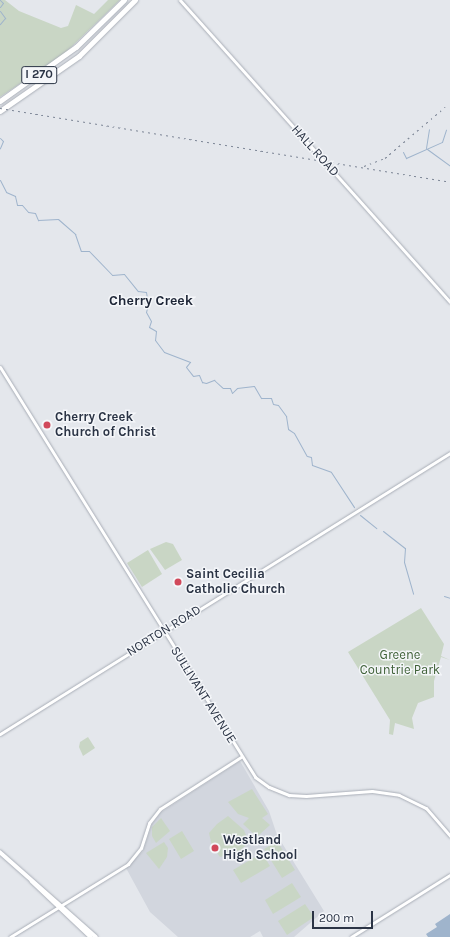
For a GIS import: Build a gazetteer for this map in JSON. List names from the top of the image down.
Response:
{
  "streets": {
    "highway": ["I 270"],
    "street": ["HALL ROAD", "NORTON ROAD", "SULLIVANT AVENUE"]
  },
  "crossings": [
    ["NORTON ROAD", "SULLIVANT AVENUE"]
  ],
  "districts": ["Cherry Creek"],
  "parks": ["Greene Countrie Park"],
  "places": ["Cherry Creek Church of Christ", "Saint Cecilia Catholic Church", "Westland High School"],
  "scale_bar": "200 m"
}
